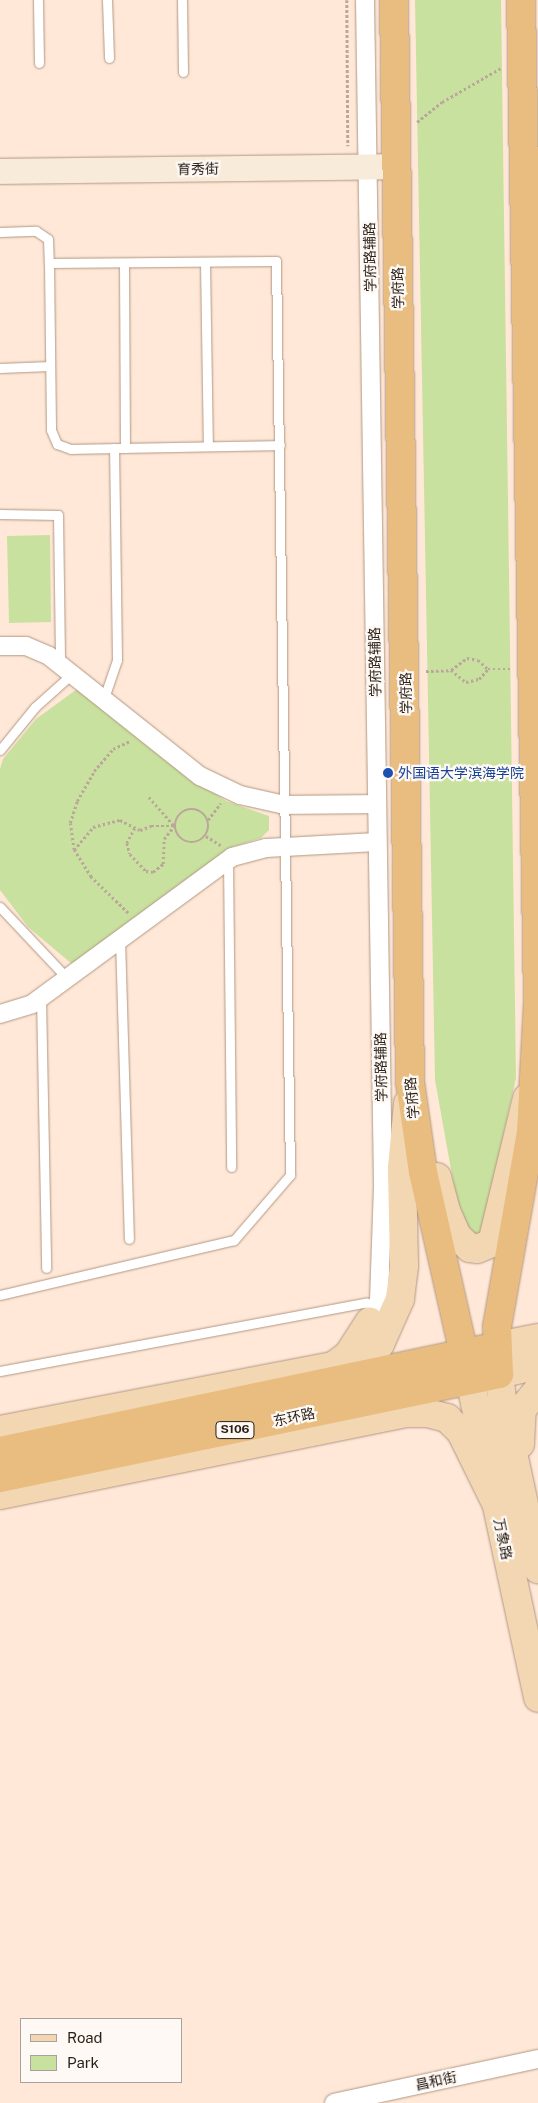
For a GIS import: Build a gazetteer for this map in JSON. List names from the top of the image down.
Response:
{
  "streets": {
    "highway": ["学府路", "东环路", "S106"],
    "main road": ["万象路"],
    "street": ["育秀街", "学府路辅路", "昌和街"]
  },
  "crossings": [
    ["育秀街", "学府路辅路"],
    ["育秀街", "学府路"],
    ["学府路", "东环路"],
    ["学府路", "万象路"],
    ["东环路", "S106"],
    ["东环路", "万象路"],
    ["S106", "万象路"]
  ],
  "places": ["外国语大学滨海学院"],
  "legend": ["Road", "Park"]
}
